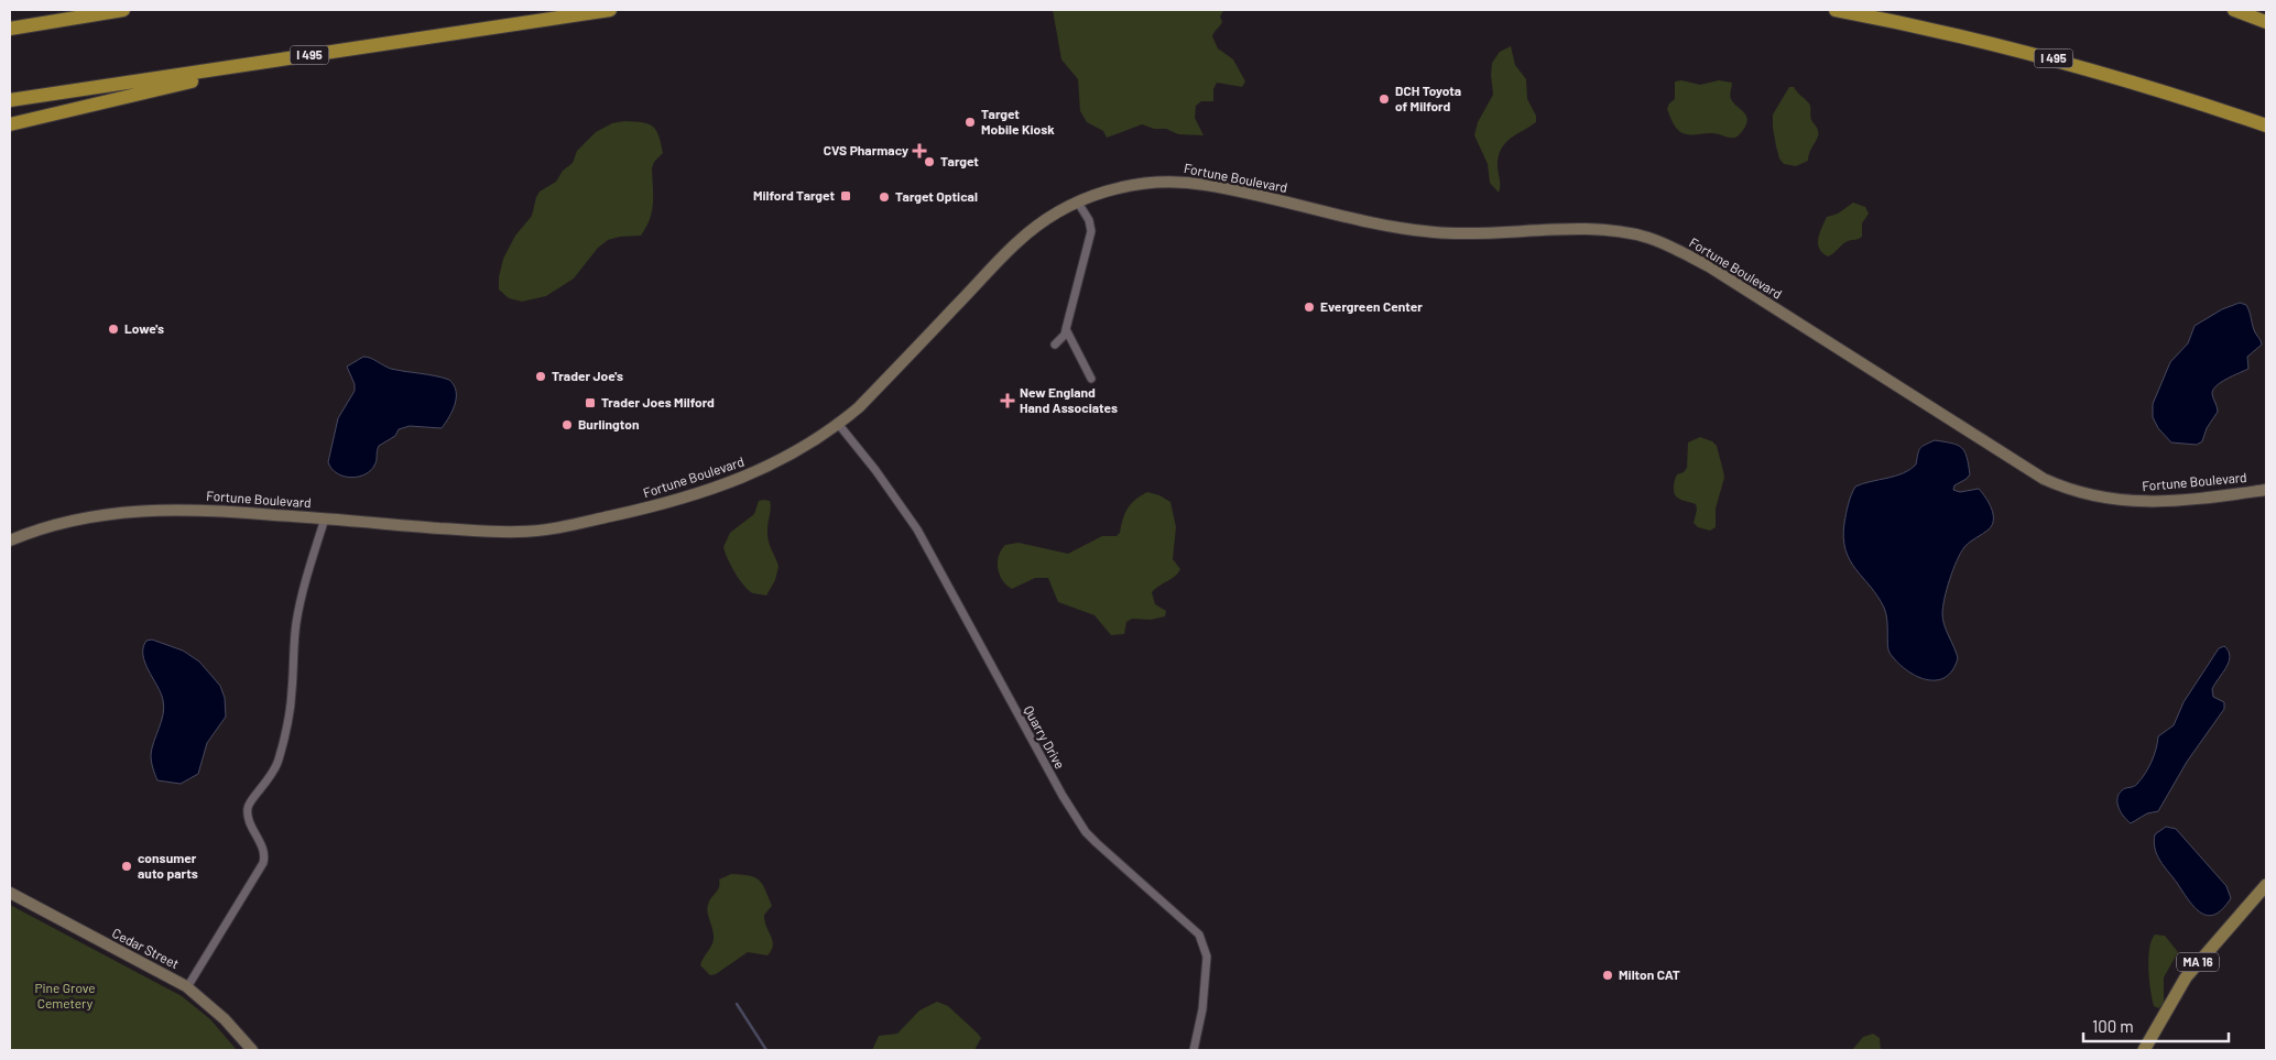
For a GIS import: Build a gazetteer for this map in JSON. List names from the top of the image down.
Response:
{
  "streets": {
    "highway": ["I 495"],
    "main road": ["Fortune Boulevard", "Cedar Street", "MA 16"],
    "street": ["Quarry Drive"]
  },
  "crossings": [
    ["Fortune Boulevard", "Quarry Drive"]
  ],
  "parks": ["Pine Grove Cemetery"],
  "places": {
    "other": [
      "DCH Toyota of Milford",
      "Target Mobile Kiosk",
      "Target",
      "Target Optical",
      "Evergreen Center",
      "Lowe's",
      "Trader Joe's",
      "Burlington",
      "consumer auto parts",
      "Milton CAT"
    ],
    "health": ["CVS Pharmacy", "New England Hand Associates"],
    "transit": ["Milford Target", "Trader Joes Milford"]
  },
  "scale_bar": "100 m"
}
